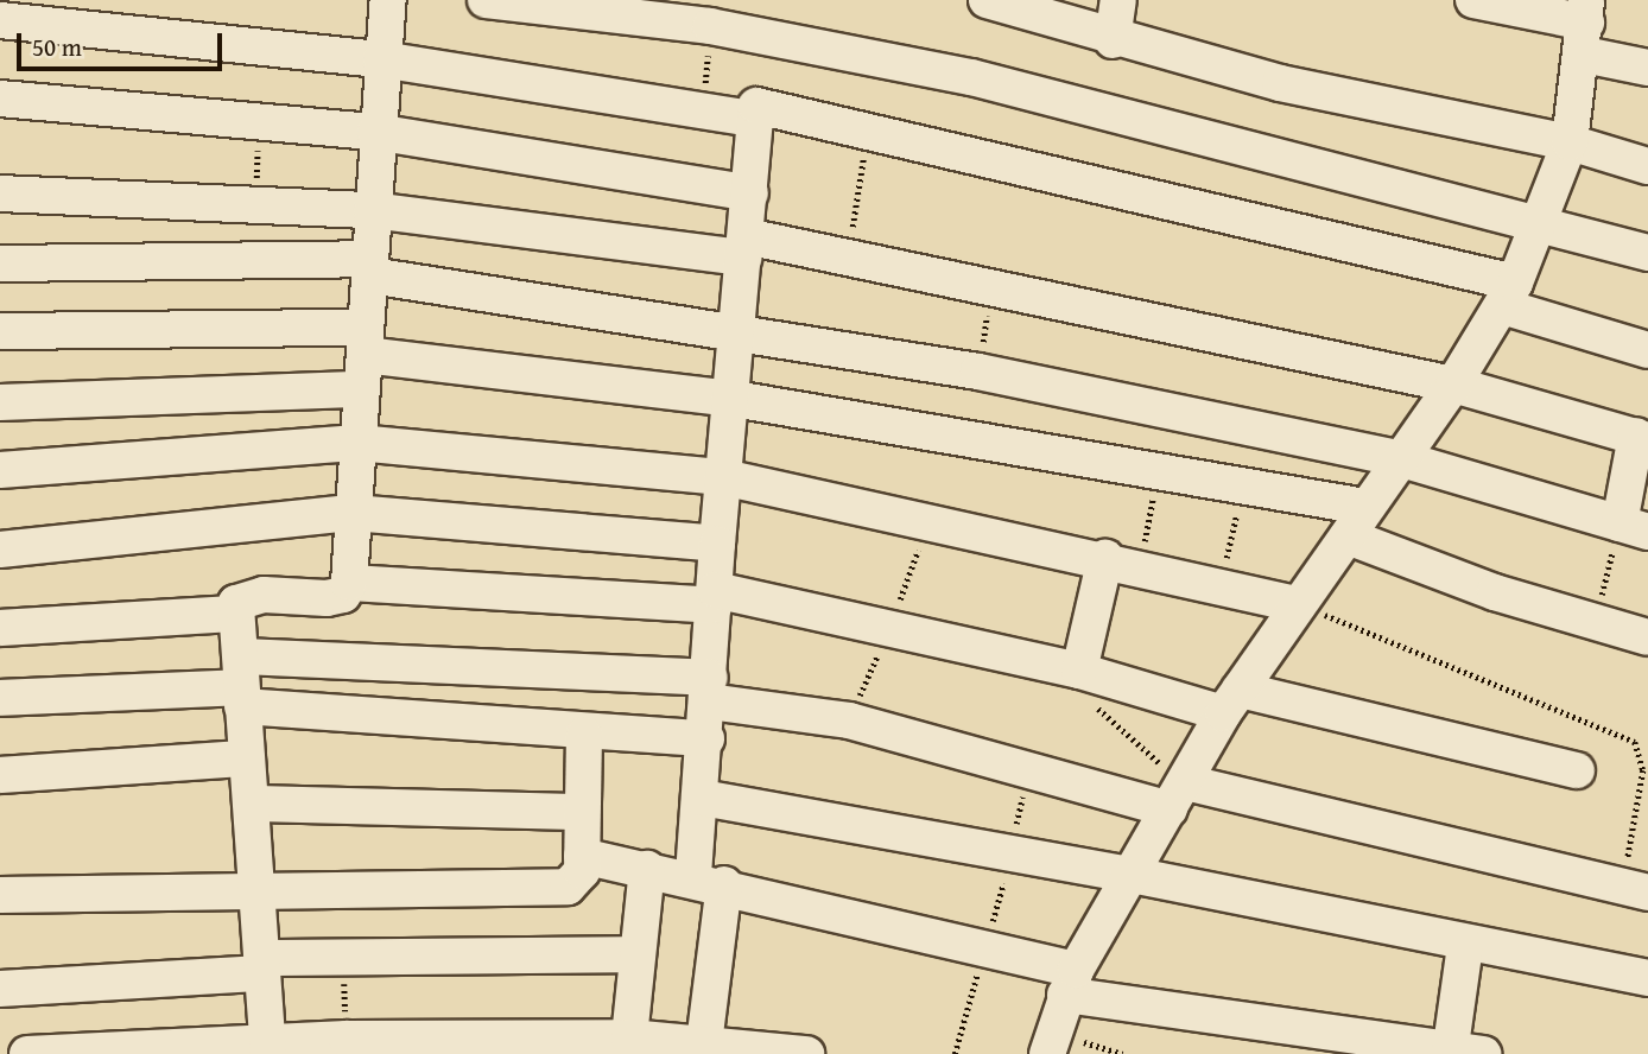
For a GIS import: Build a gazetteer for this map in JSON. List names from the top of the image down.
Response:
{
  "scale_bar": "50 m"
}
